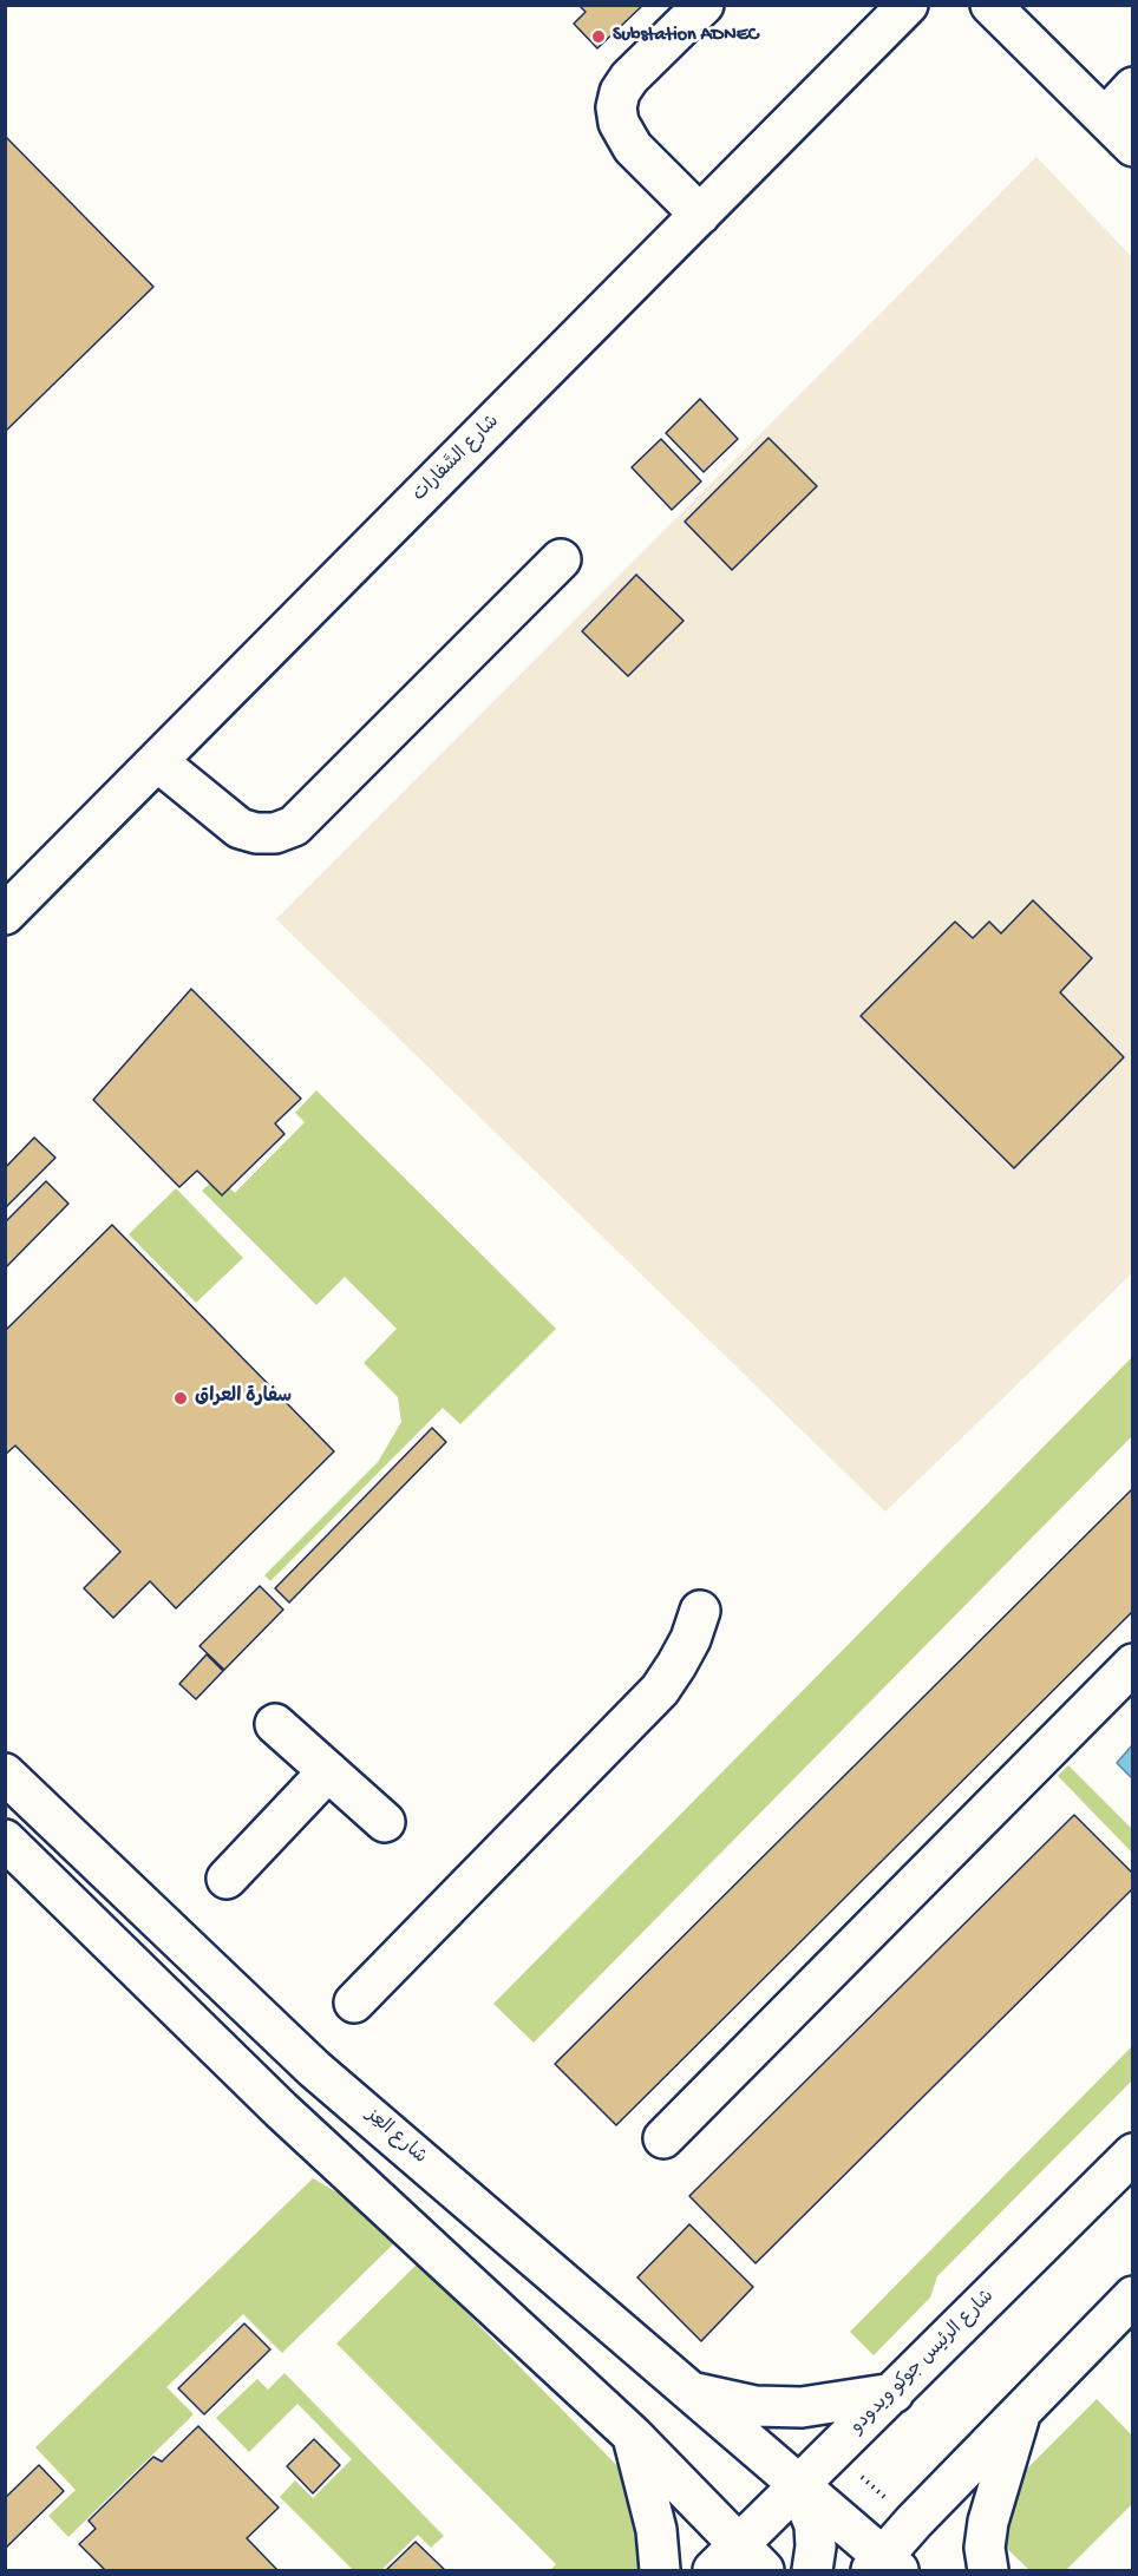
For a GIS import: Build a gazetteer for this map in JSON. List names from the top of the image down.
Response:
{
  "streets": {
    "street": ["شارع السَّفارات", "شارع العِز", "شارع الرئيس جوكو ويدودو"]
  },
  "crossings": [
    ["شارع العِز", "شارع الرئيس جوكو ويدودو"]
  ],
  "places": ["Substation ADNEC", "سفارة العراق"]
}
